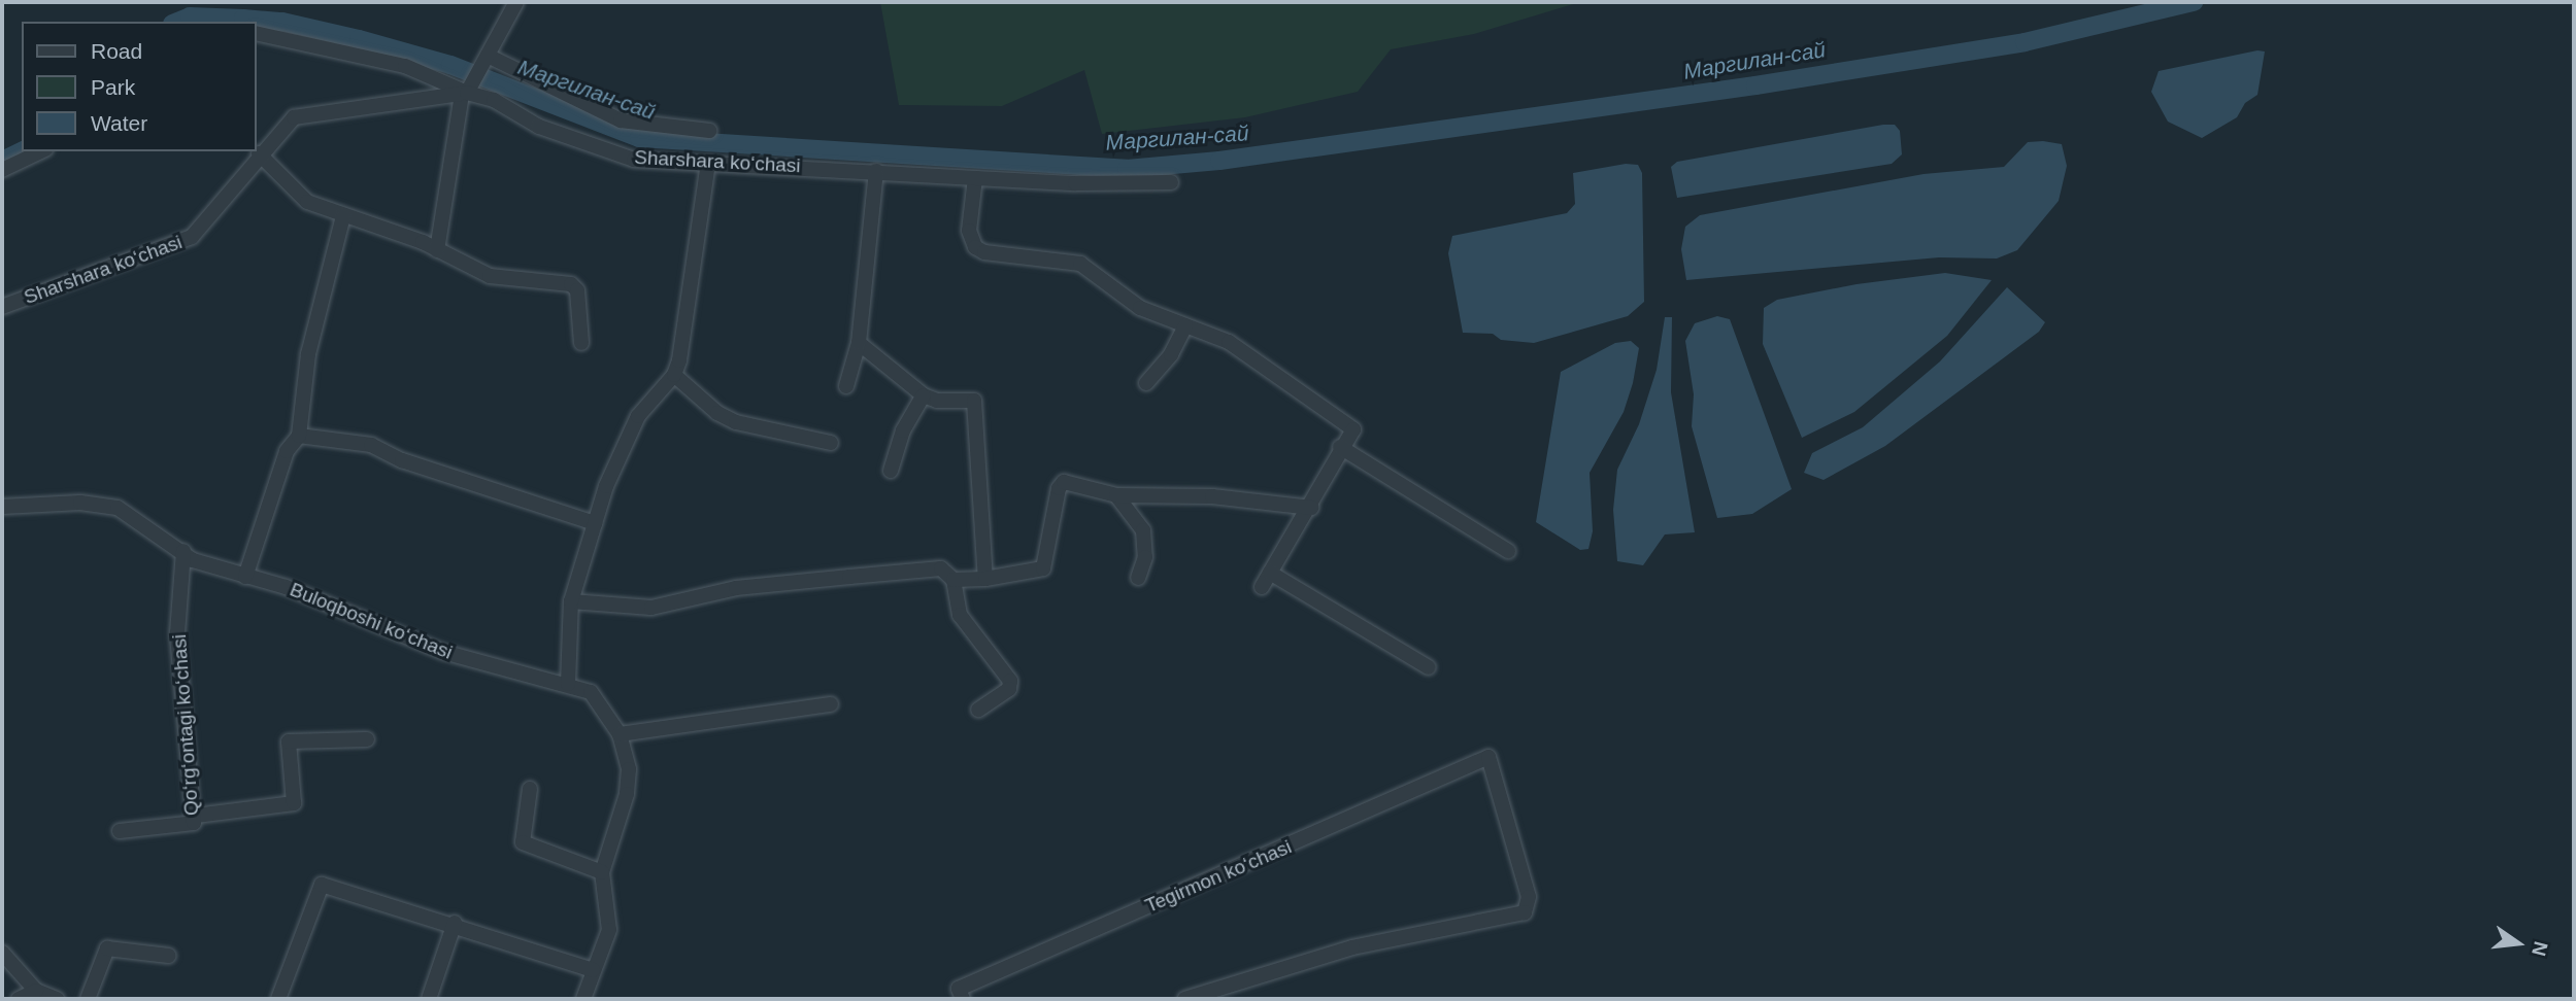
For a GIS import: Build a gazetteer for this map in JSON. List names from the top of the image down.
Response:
{
  "streets": {
    "street": [
      "Sharshara koʻchasi",
      "Buloqboshi koʻchasi",
      "Qoʻrgʻontagi koʻchasi",
      "Tegirmon koʻchasi"
    ]
  },
  "crossings": [
    ["Buloqboshi koʻchasi", "Qoʻrgʻontagi koʻchasi"]
  ],
  "water": ["Маргилан-сай"],
  "legend": ["Road", "Park", "Water"],
  "north": "right"
}
